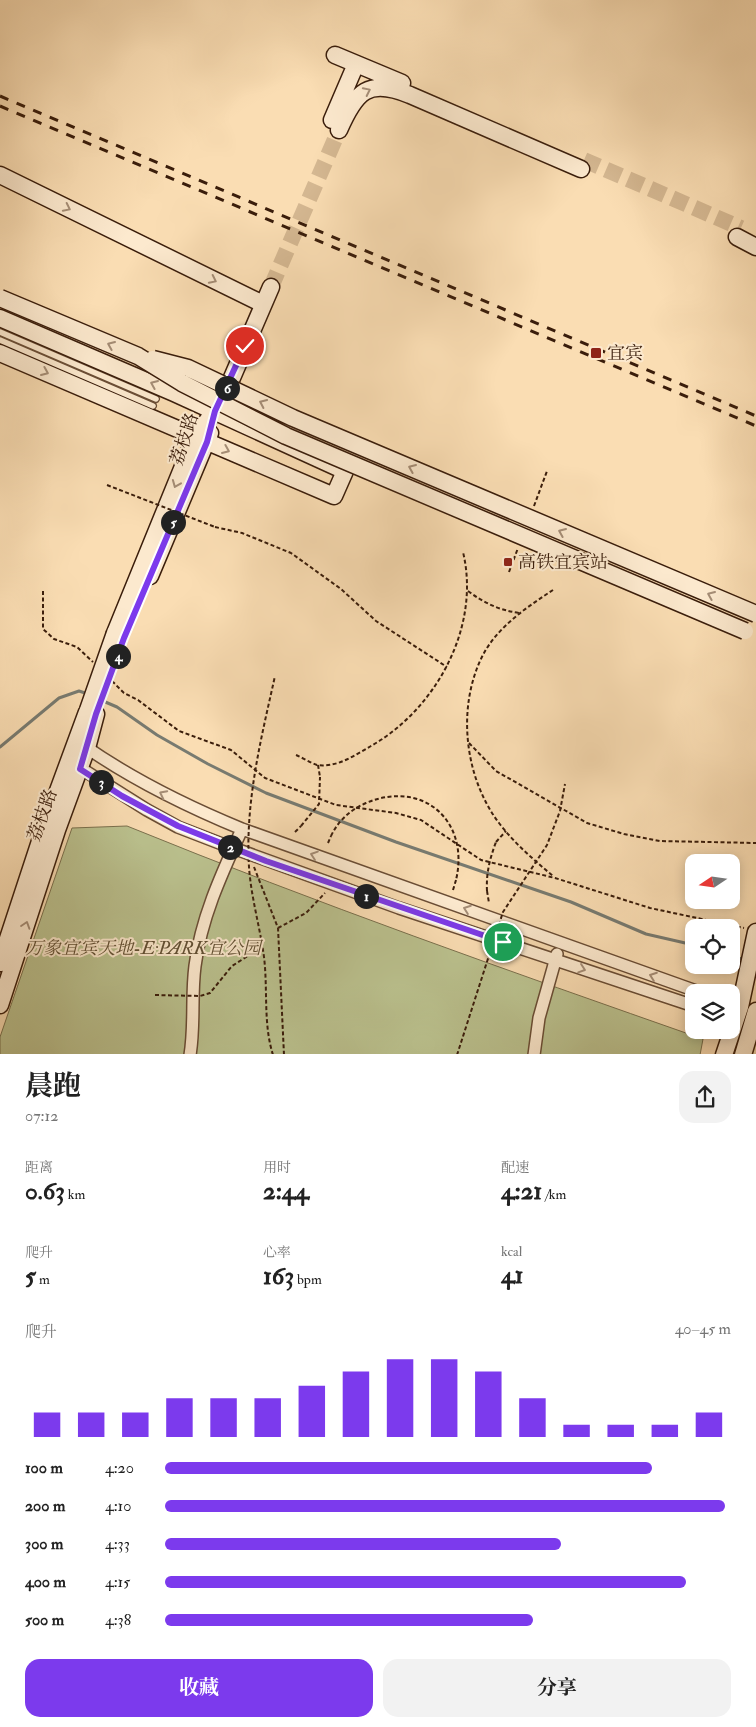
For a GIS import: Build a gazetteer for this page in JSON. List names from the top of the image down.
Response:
{
  "streets": {
    "street": ["荔枝路"]
  },
  "parks": ["万象宜宾天地-E·PARK宜公园"],
  "places": {
    "transit": ["宜宾", "高铁宜宾站"]
  },
  "north": "left",
  "page": {
    "pins": [
      "6",
      "5",
      "4",
      "3",
      "2",
      "1"
    ],
    "heading": ["晨跑", "07:12"],
    "stats": [
      ["距离", "0.63 km"],
      ["用时", "2:44"],
      ["配速", "4:21 /km"],
      ["爬升", "5 m"],
      ["心率", "163 bpm"],
      ["kcal", "41"]
    ],
    "chart": ["爬升", "40–45 m"],
    "list": [
      {
        "name": "100 m",
        "note": "4:20"
      },
      {
        "name": "200 m",
        "note": "4:10"
      },
      {
        "name": "300 m",
        "note": "4:33"
      },
      {
        "name": "400 m",
        "note": "4:15"
      },
      {
        "name": "500 m",
        "note": "4:38"
      }
    ],
    "buttons": ["收藏", "分享"]
  }
}
